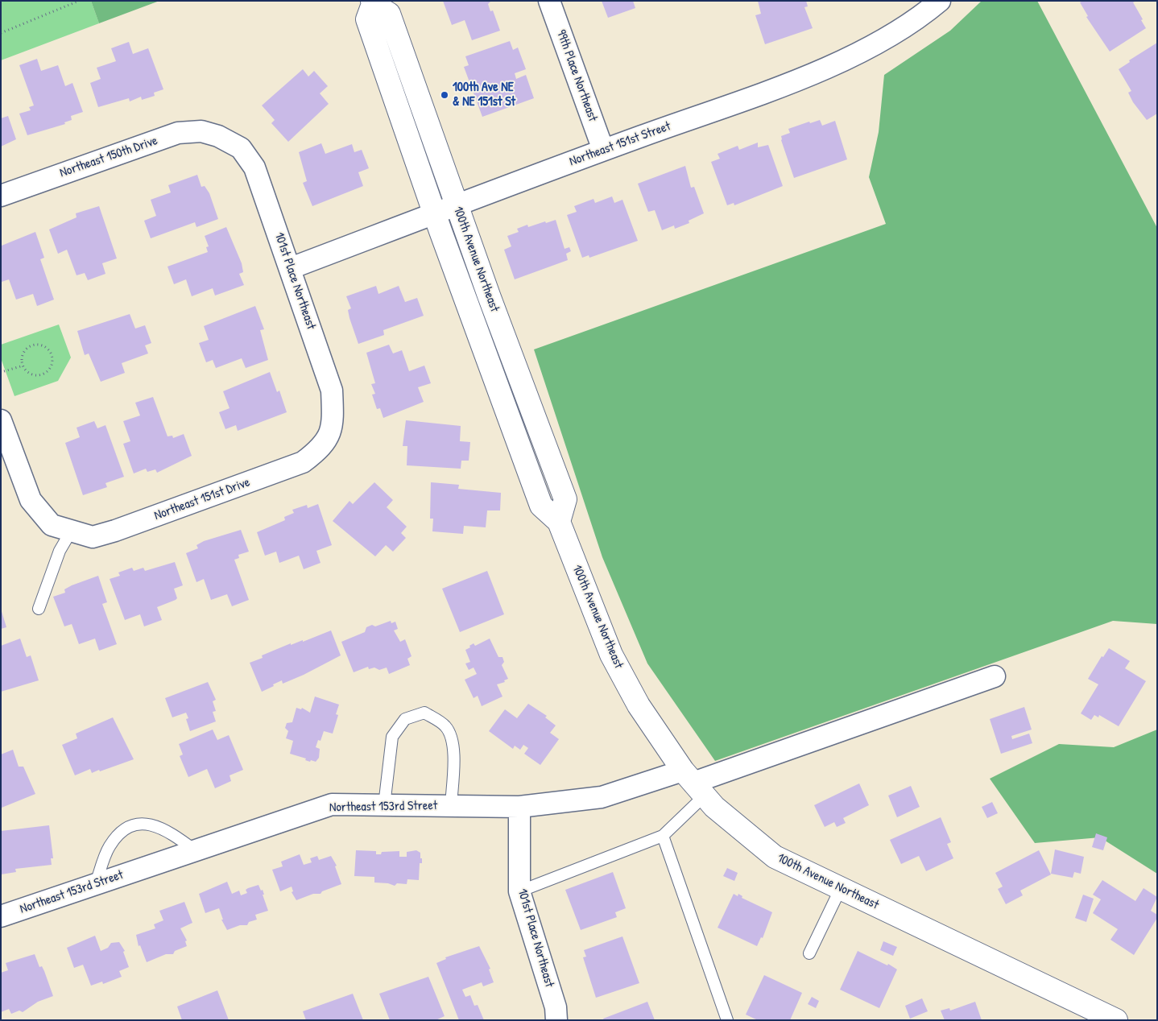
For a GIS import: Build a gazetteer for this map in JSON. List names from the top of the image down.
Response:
{
  "streets": {
    "main road": ["100th Avenue Northeast"],
    "street": [
      "99th Place Northeast",
      "Northeast 151st Street",
      "Northeast 150th Drive",
      "101st Place Northeast",
      "Northeast 151st Drive",
      "Northeast 153rd Street"
    ]
  },
  "crossings": [
    ["99th Place Northeast", "Northeast 151st Street"],
    ["Northeast 151st Street", "100th Avenue Northeast"],
    ["Northeast 151st Street", "101st Place Northeast"],
    ["Northeast 150th Drive", "101st Place Northeast"],
    ["100th Avenue Northeast", "Northeast 153rd Street"],
    ["101st Place Northeast", "Northeast 151st Drive"],
    ["101st Place Northeast", "Northeast 153rd Street"]
  ],
  "places": ["100th Ave NE & NE 151st St"]
}
